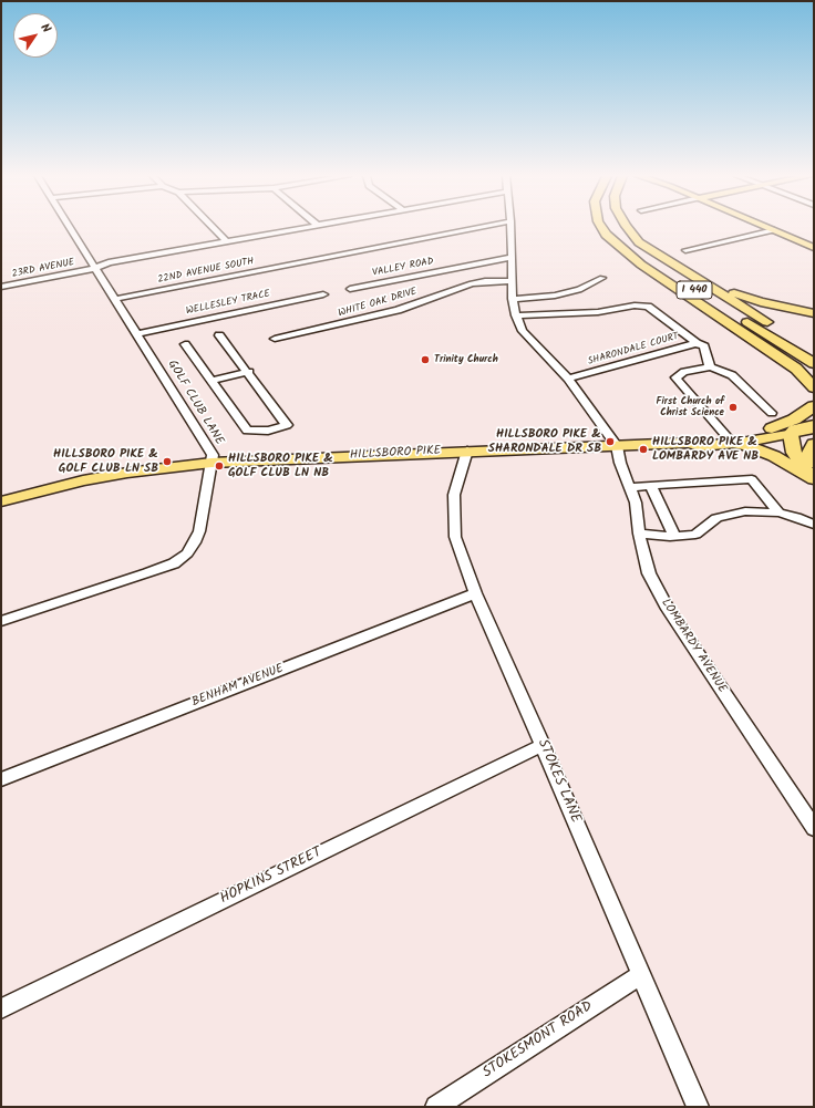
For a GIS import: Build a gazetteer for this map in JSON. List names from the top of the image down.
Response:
{
  "streets": {
    "highway": ["I 440"],
    "main road": ["HILLSBORO PIKE"],
    "street": [
      "VALLEY ROAD",
      "23RD AVENUE",
      "22ND AVENUE SOUTH",
      "WELLESLEY TRACE",
      "WHITE OAK DRIVE",
      "SHARONDALE COURT",
      "GOLF CLUB LANE",
      "LOMBARDY AVENUE",
      "BENHAM AVENUE",
      "STOKES LANE",
      "HOPKINS STREET",
      "STOKESMONT ROAD"
    ]
  },
  "crossings": [
    ["23RD AVENUE", "GOLF CLUB LANE"],
    ["22ND AVENUE SOUTH", "GOLF CLUB LANE"],
    ["WELLESLEY TRACE", "GOLF CLUB LANE"],
    ["GOLF CLUB LANE", "HILLSBORO PIKE"],
    ["HILLSBORO PIKE", "LOMBARDY AVENUE"],
    ["HILLSBORO PIKE", "STOKES LANE"],
    ["BENHAM AVENUE", "STOKES LANE"],
    ["STOKES LANE", "HOPKINS STREET"],
    ["STOKES LANE", "STOKESMONT ROAD"]
  ],
  "places": [
    "Trinity Church",
    "First Church of Christ Science",
    "HILLSBORO PIKE & SHARONDALE DR SB",
    "HILLSBORO PIKE & LOMBARDY AVE NB",
    "HILLSBORO PIKE & GOLF CLUB LN SB",
    "HILLSBORO PIKE & GOLF CLUB LN NB"
  ],
  "north": "top right"
}
